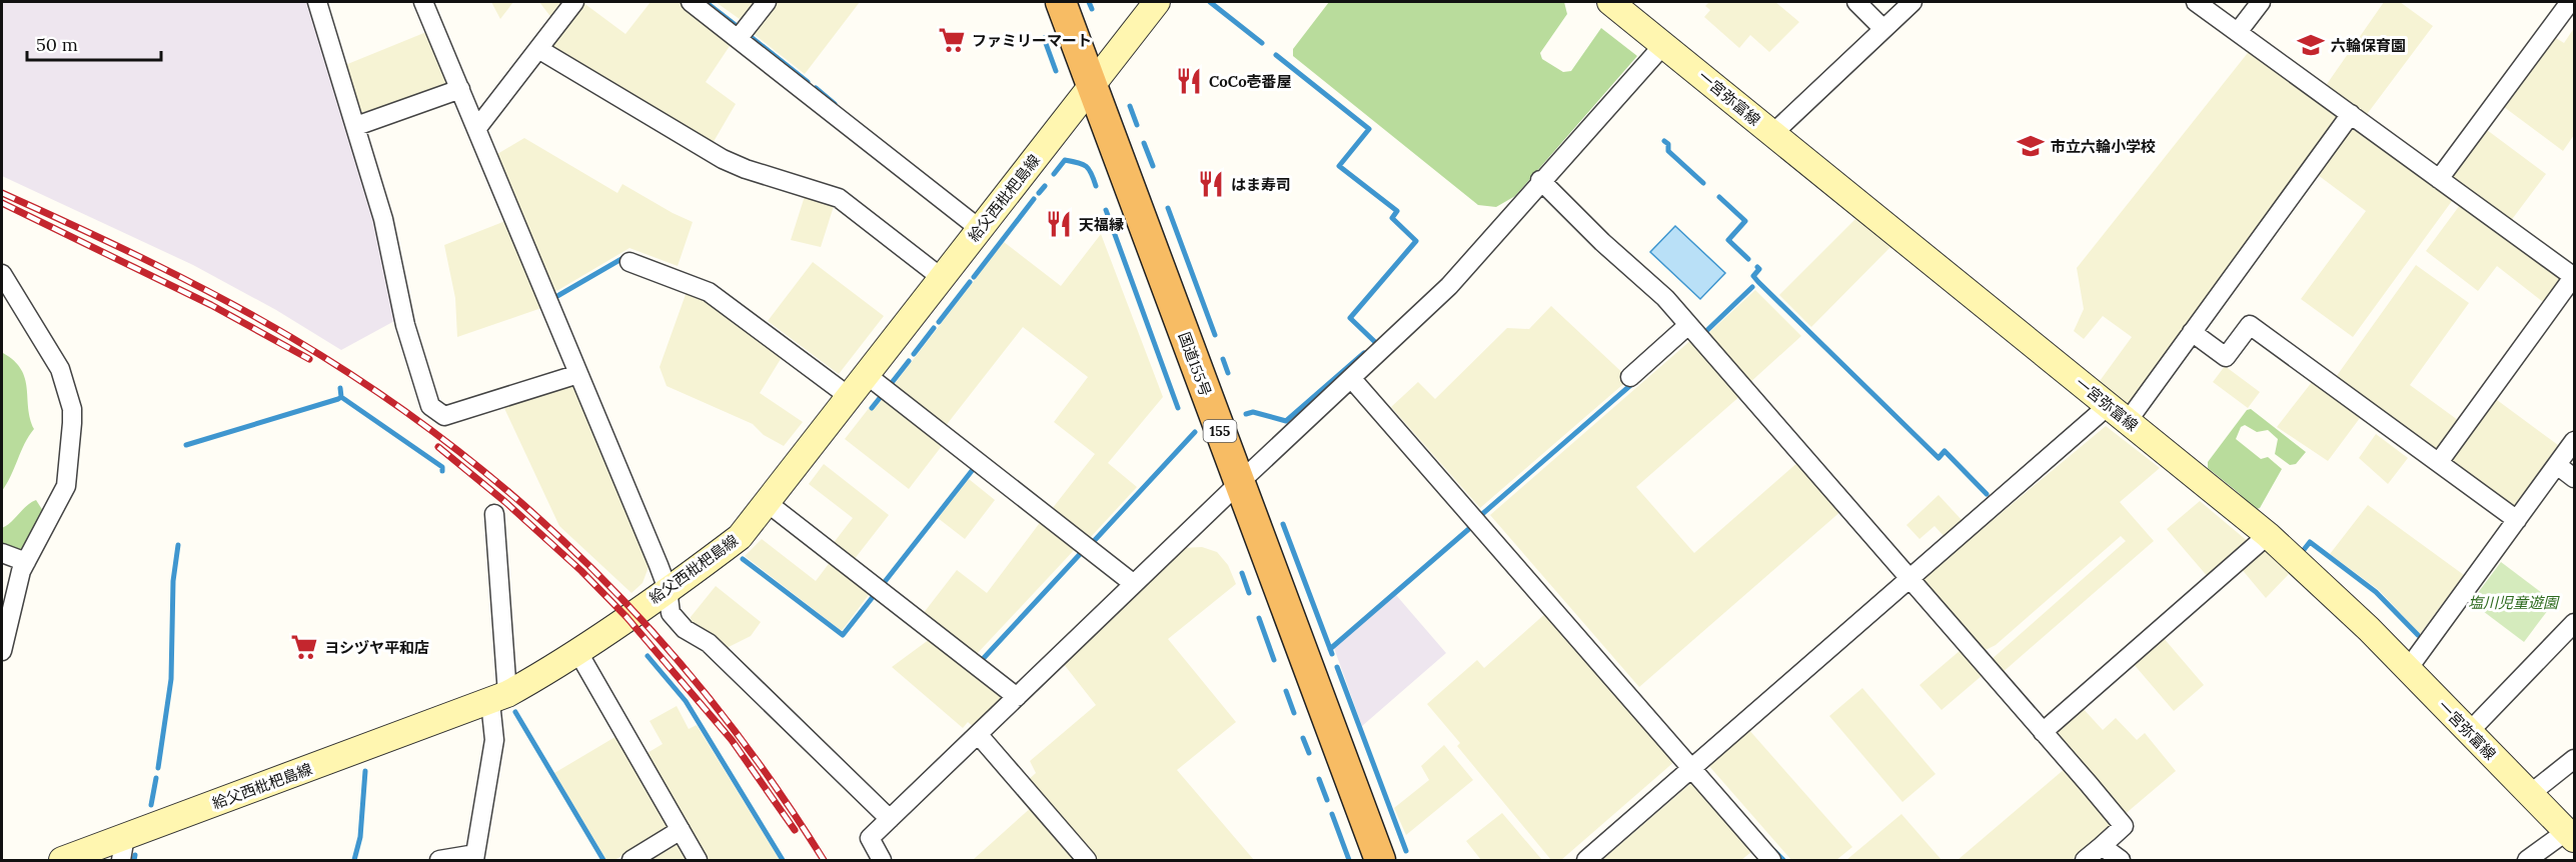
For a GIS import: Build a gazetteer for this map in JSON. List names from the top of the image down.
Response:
{
  "streets": {
    "highway": ["国道155号", "155"],
    "main road": ["一宮弥富線", "給父西枇杷島線"]
  },
  "crossings": [
    ["給父西枇杷島線", "国道155号"]
  ],
  "parks": ["塩川児童遊園"],
  "places": {
    "supermarket": ["ファミリーマート", "ヨシヅヤ平和店"],
    "school or university": ["六輪保育園", "市立六輪小学校"],
    "restaurant": ["CoCo壱番屋", "はま寿司", "天福縁"]
  },
  "scale_bar": "50 m"
}
